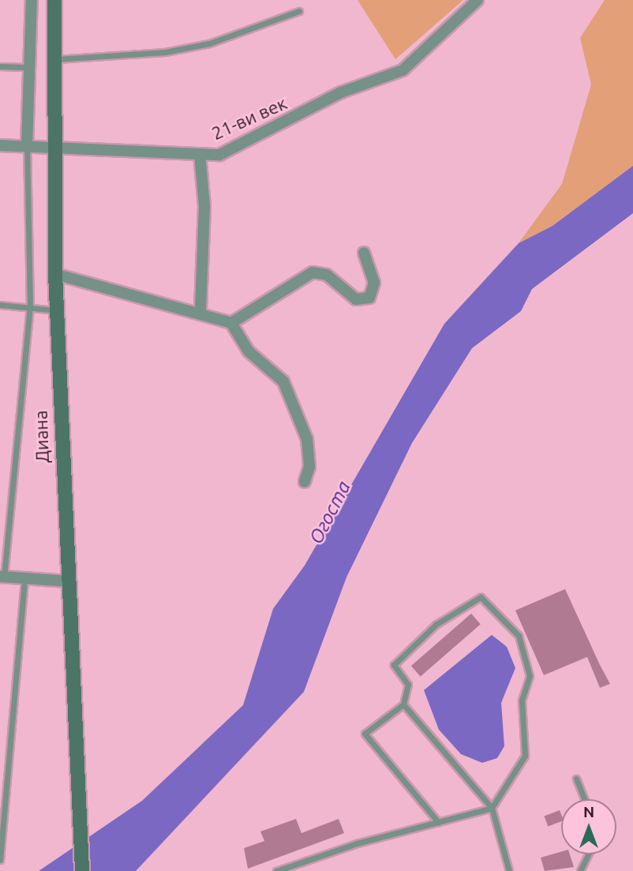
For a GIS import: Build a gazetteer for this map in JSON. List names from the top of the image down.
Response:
{
  "streets": {
    "main road": ["Диана"],
    "street": ["21-ви век"]
  },
  "crossings": [
    ["21-ви век", "Диана"]
  ],
  "water": ["Огоста"],
  "north": "top"
}
